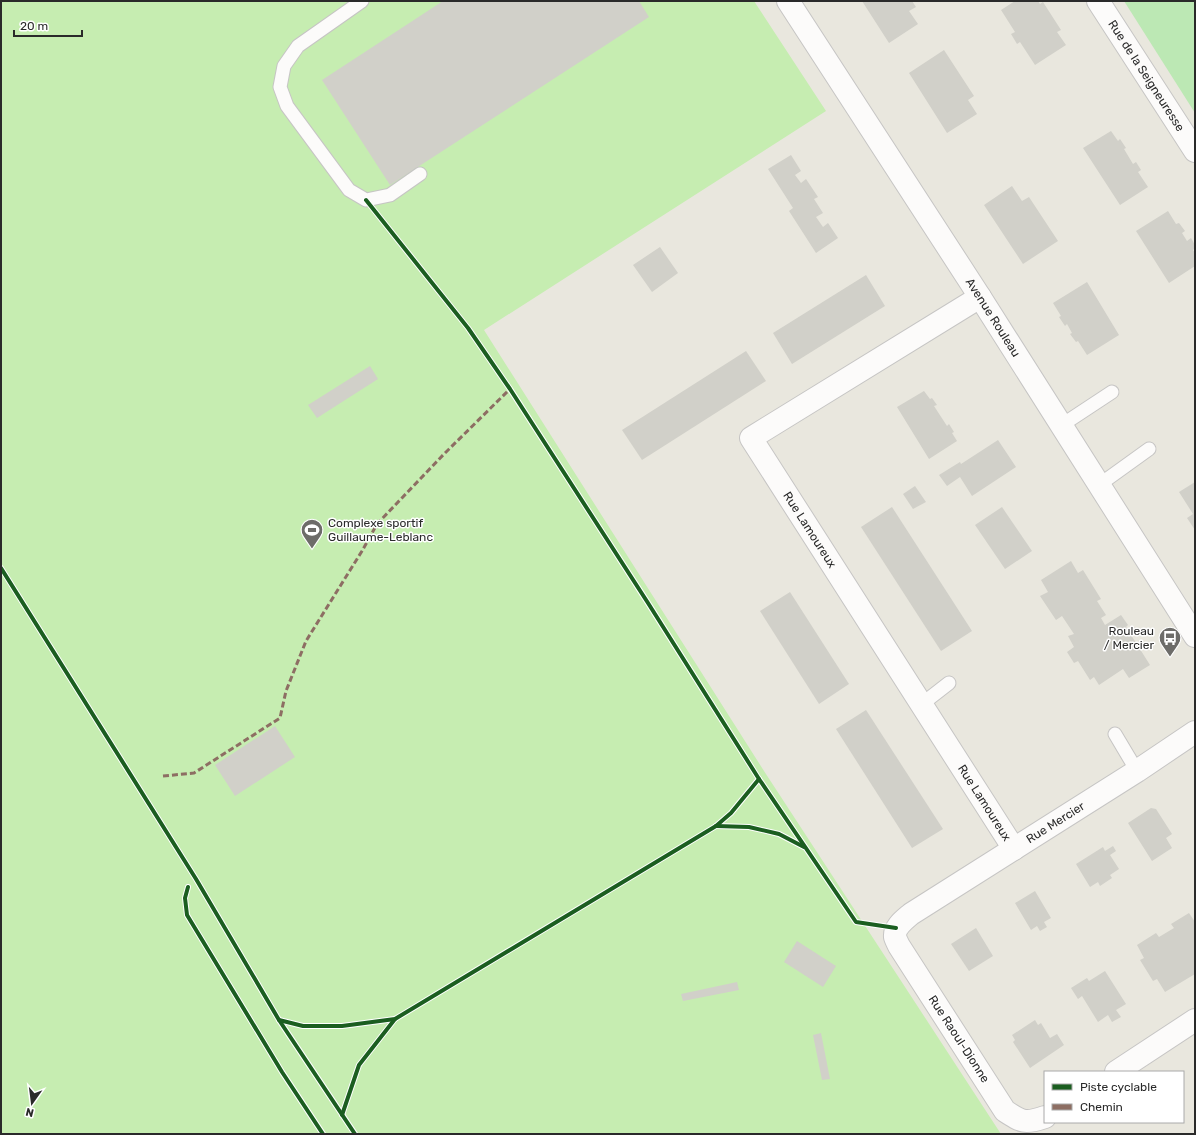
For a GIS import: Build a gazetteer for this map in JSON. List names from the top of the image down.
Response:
{
  "streets": {
    "street": [
      "Rue de la Seigneuresse",
      "Avenue Rouleau",
      "Rue Lamoureux",
      "Rue Mercier",
      "Rue Raoul-Dionne"
    ]
  },
  "crossings": [
    ["Avenue Rouleau", "Rue Lamoureux"],
    ["Rue Lamoureux", "Rue Mercier"],
    ["Rue Mercier", "Rue Raoul-Dionne"]
  ],
  "places": {
    "sports": ["Complexe sportif Guillaume-Leblanc"],
    "bus stop": ["Rouleau / Mercier"]
  },
  "legend": ["Piste cyclable", "Chemin"],
  "scale_bar": "20 m",
  "north": "bottom"
}
